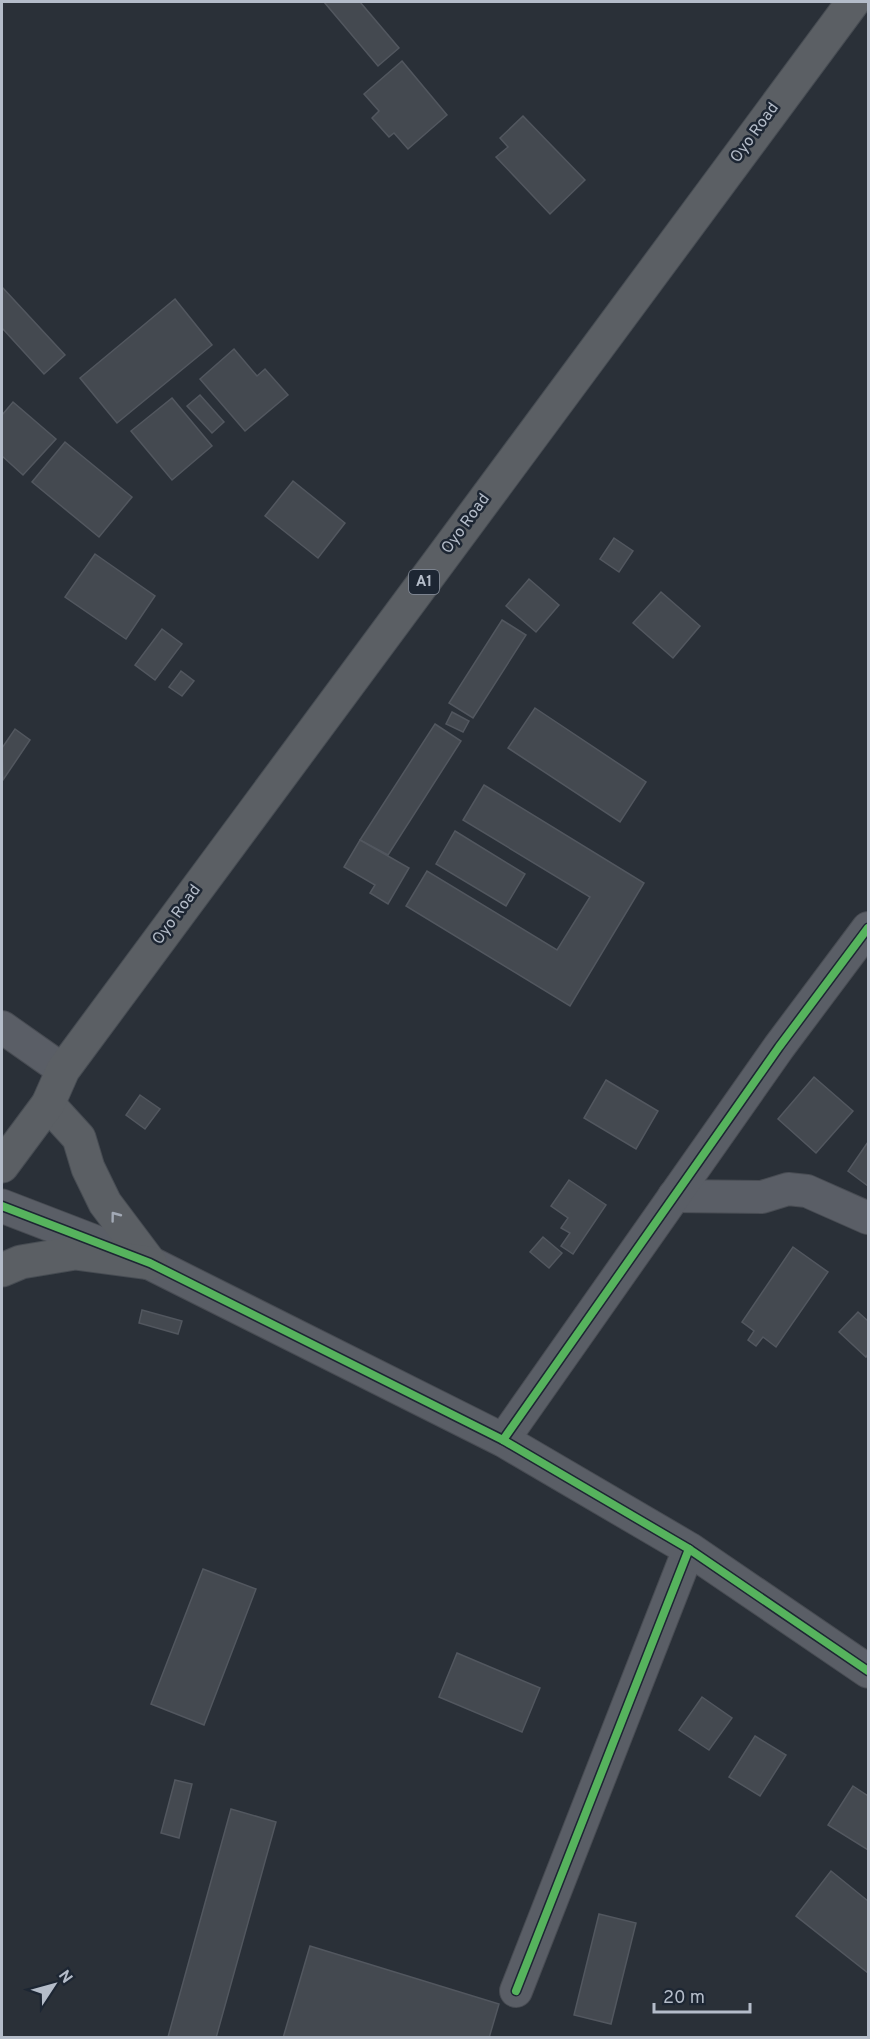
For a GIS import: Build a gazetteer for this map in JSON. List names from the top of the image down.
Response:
{
  "streets": {
    "highway": ["Oyo Road", "A1"]
  },
  "scale_bar": "20 m",
  "north": "top right"
}
